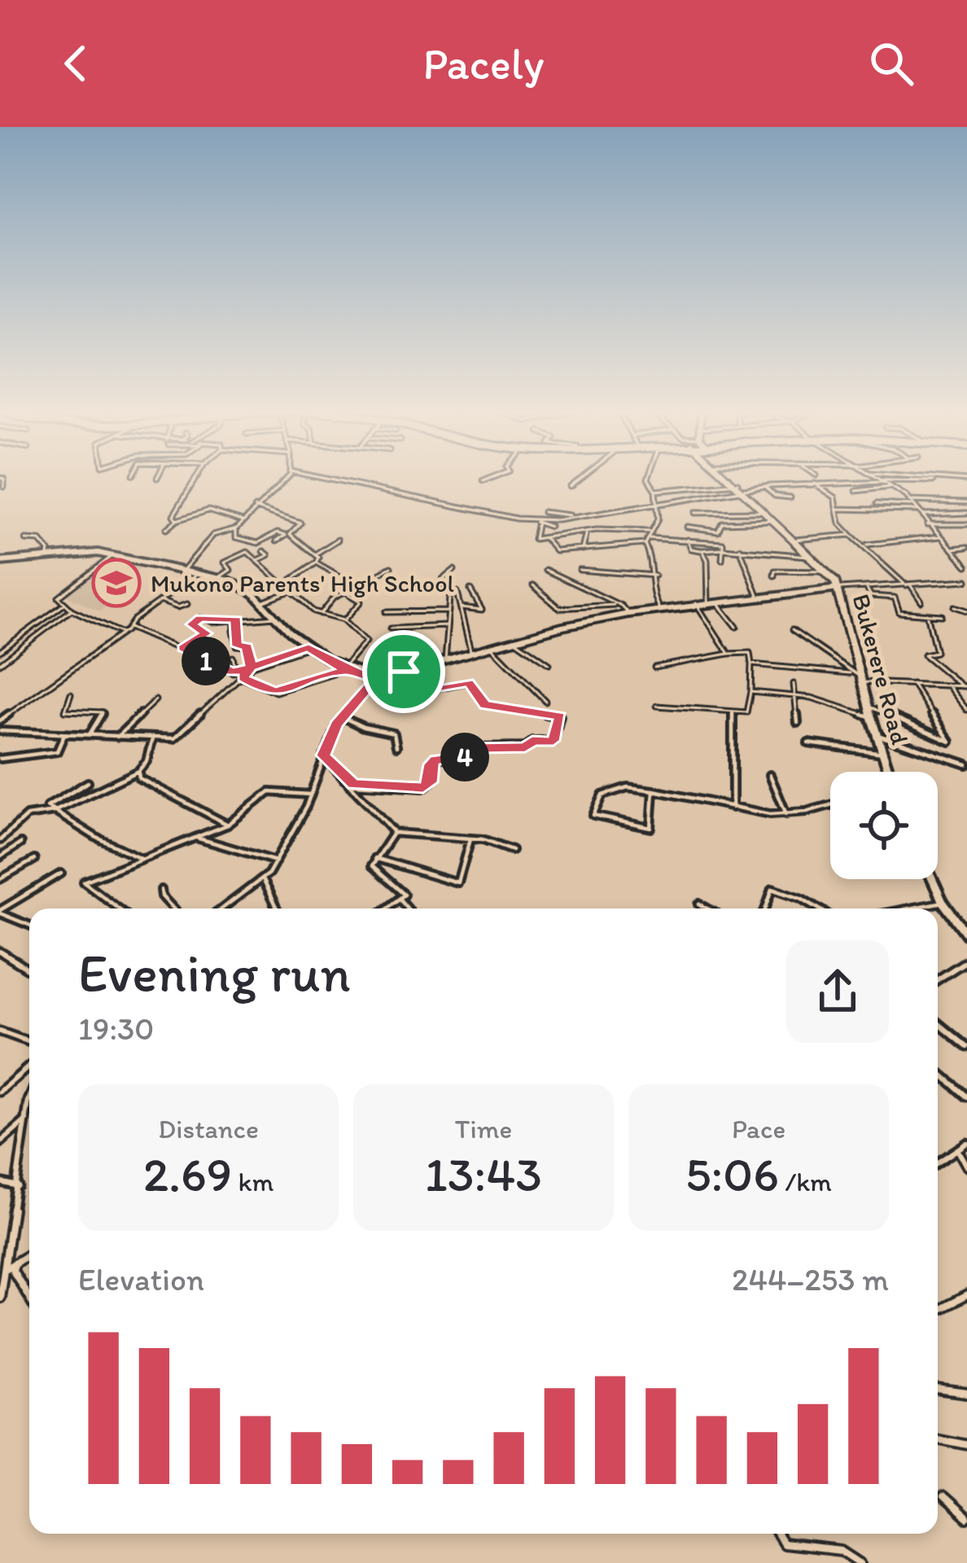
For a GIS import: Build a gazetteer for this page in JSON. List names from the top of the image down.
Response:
{
  "streets": {
    "main road": ["Bukerere Road"]
  },
  "places": {
    "school or university": ["Mukono Parents' High School"]
  },
  "page": {
    "header": "Pacely",
    "pins": ["1", "4"],
    "heading": ["Evening run", "19:30"],
    "stats": [
      ["Distance", "2.69 km"],
      ["Time", "13:43"],
      ["Pace", "5:06 /km"]
    ],
    "chart": ["Elevation", "244–253 m"]
  }
}
